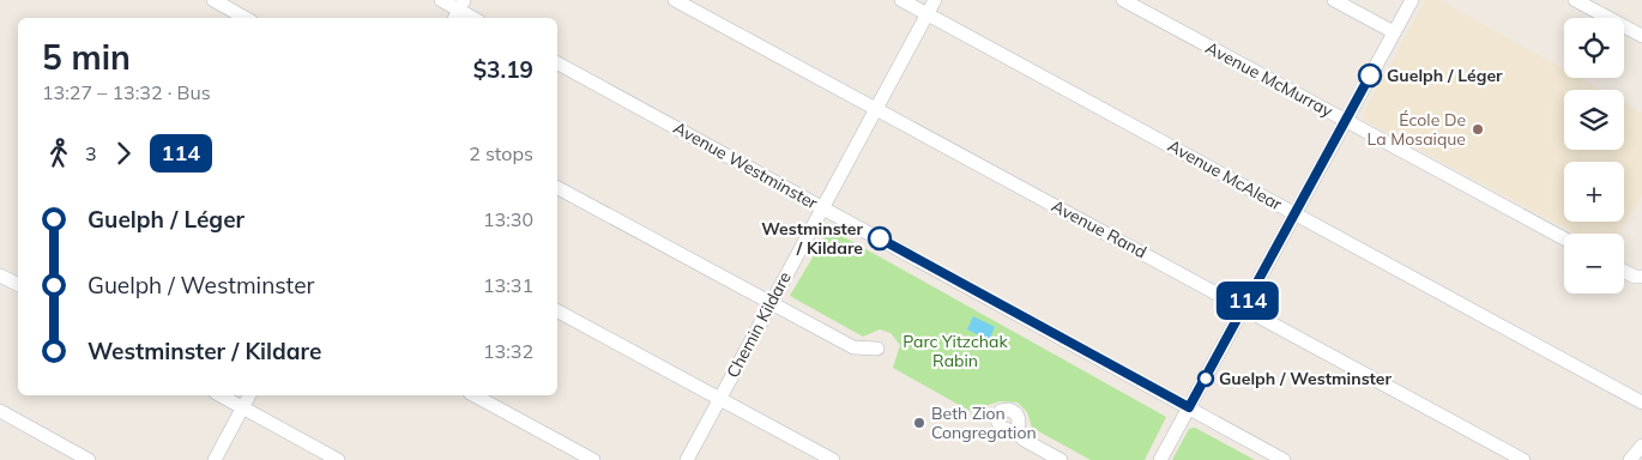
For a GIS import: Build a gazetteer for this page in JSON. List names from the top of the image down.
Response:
{
  "streets": {
    "street": [
      "Avenue McMurray",
      "Avenue Westminster",
      "Avenue McAlear",
      "Avenue Rand",
      "Chemin Kildare"
    ]
  },
  "crossings": [
    ["Avenue Westminster", "Chemin Kildare"],
    ["Avenue McAlear", "Chemin Kildare"],
    ["Avenue Rand", "Chemin Kildare"]
  ],
  "parks": ["Parc Yitzchak Rabin"],
  "places": [
    "Guelph / Léger",
    "École De La Mosaique",
    "Westminster / Kildare",
    "Guelph / Westminster",
    "Beth Zion Congregation"
  ],
  "lines": ["bus line 114"],
  "page": {
    "on_map": "114",
    "map_buttons": ["+", "−"],
    "heading": ["5 min", "13:27 – 13:32 · Bus", "$3.19"],
    "legs": ["3", "114", "2 stops"],
    "list": [
      {
        "name": "Guelph / Léger",
        "value": "13:30"
      },
      {
        "name": "Guelph / Westminster",
        "value": "13:31"
      },
      {
        "name": "Westminster / Kildare",
        "value": "13:32"
      }
    ]
  }
}
